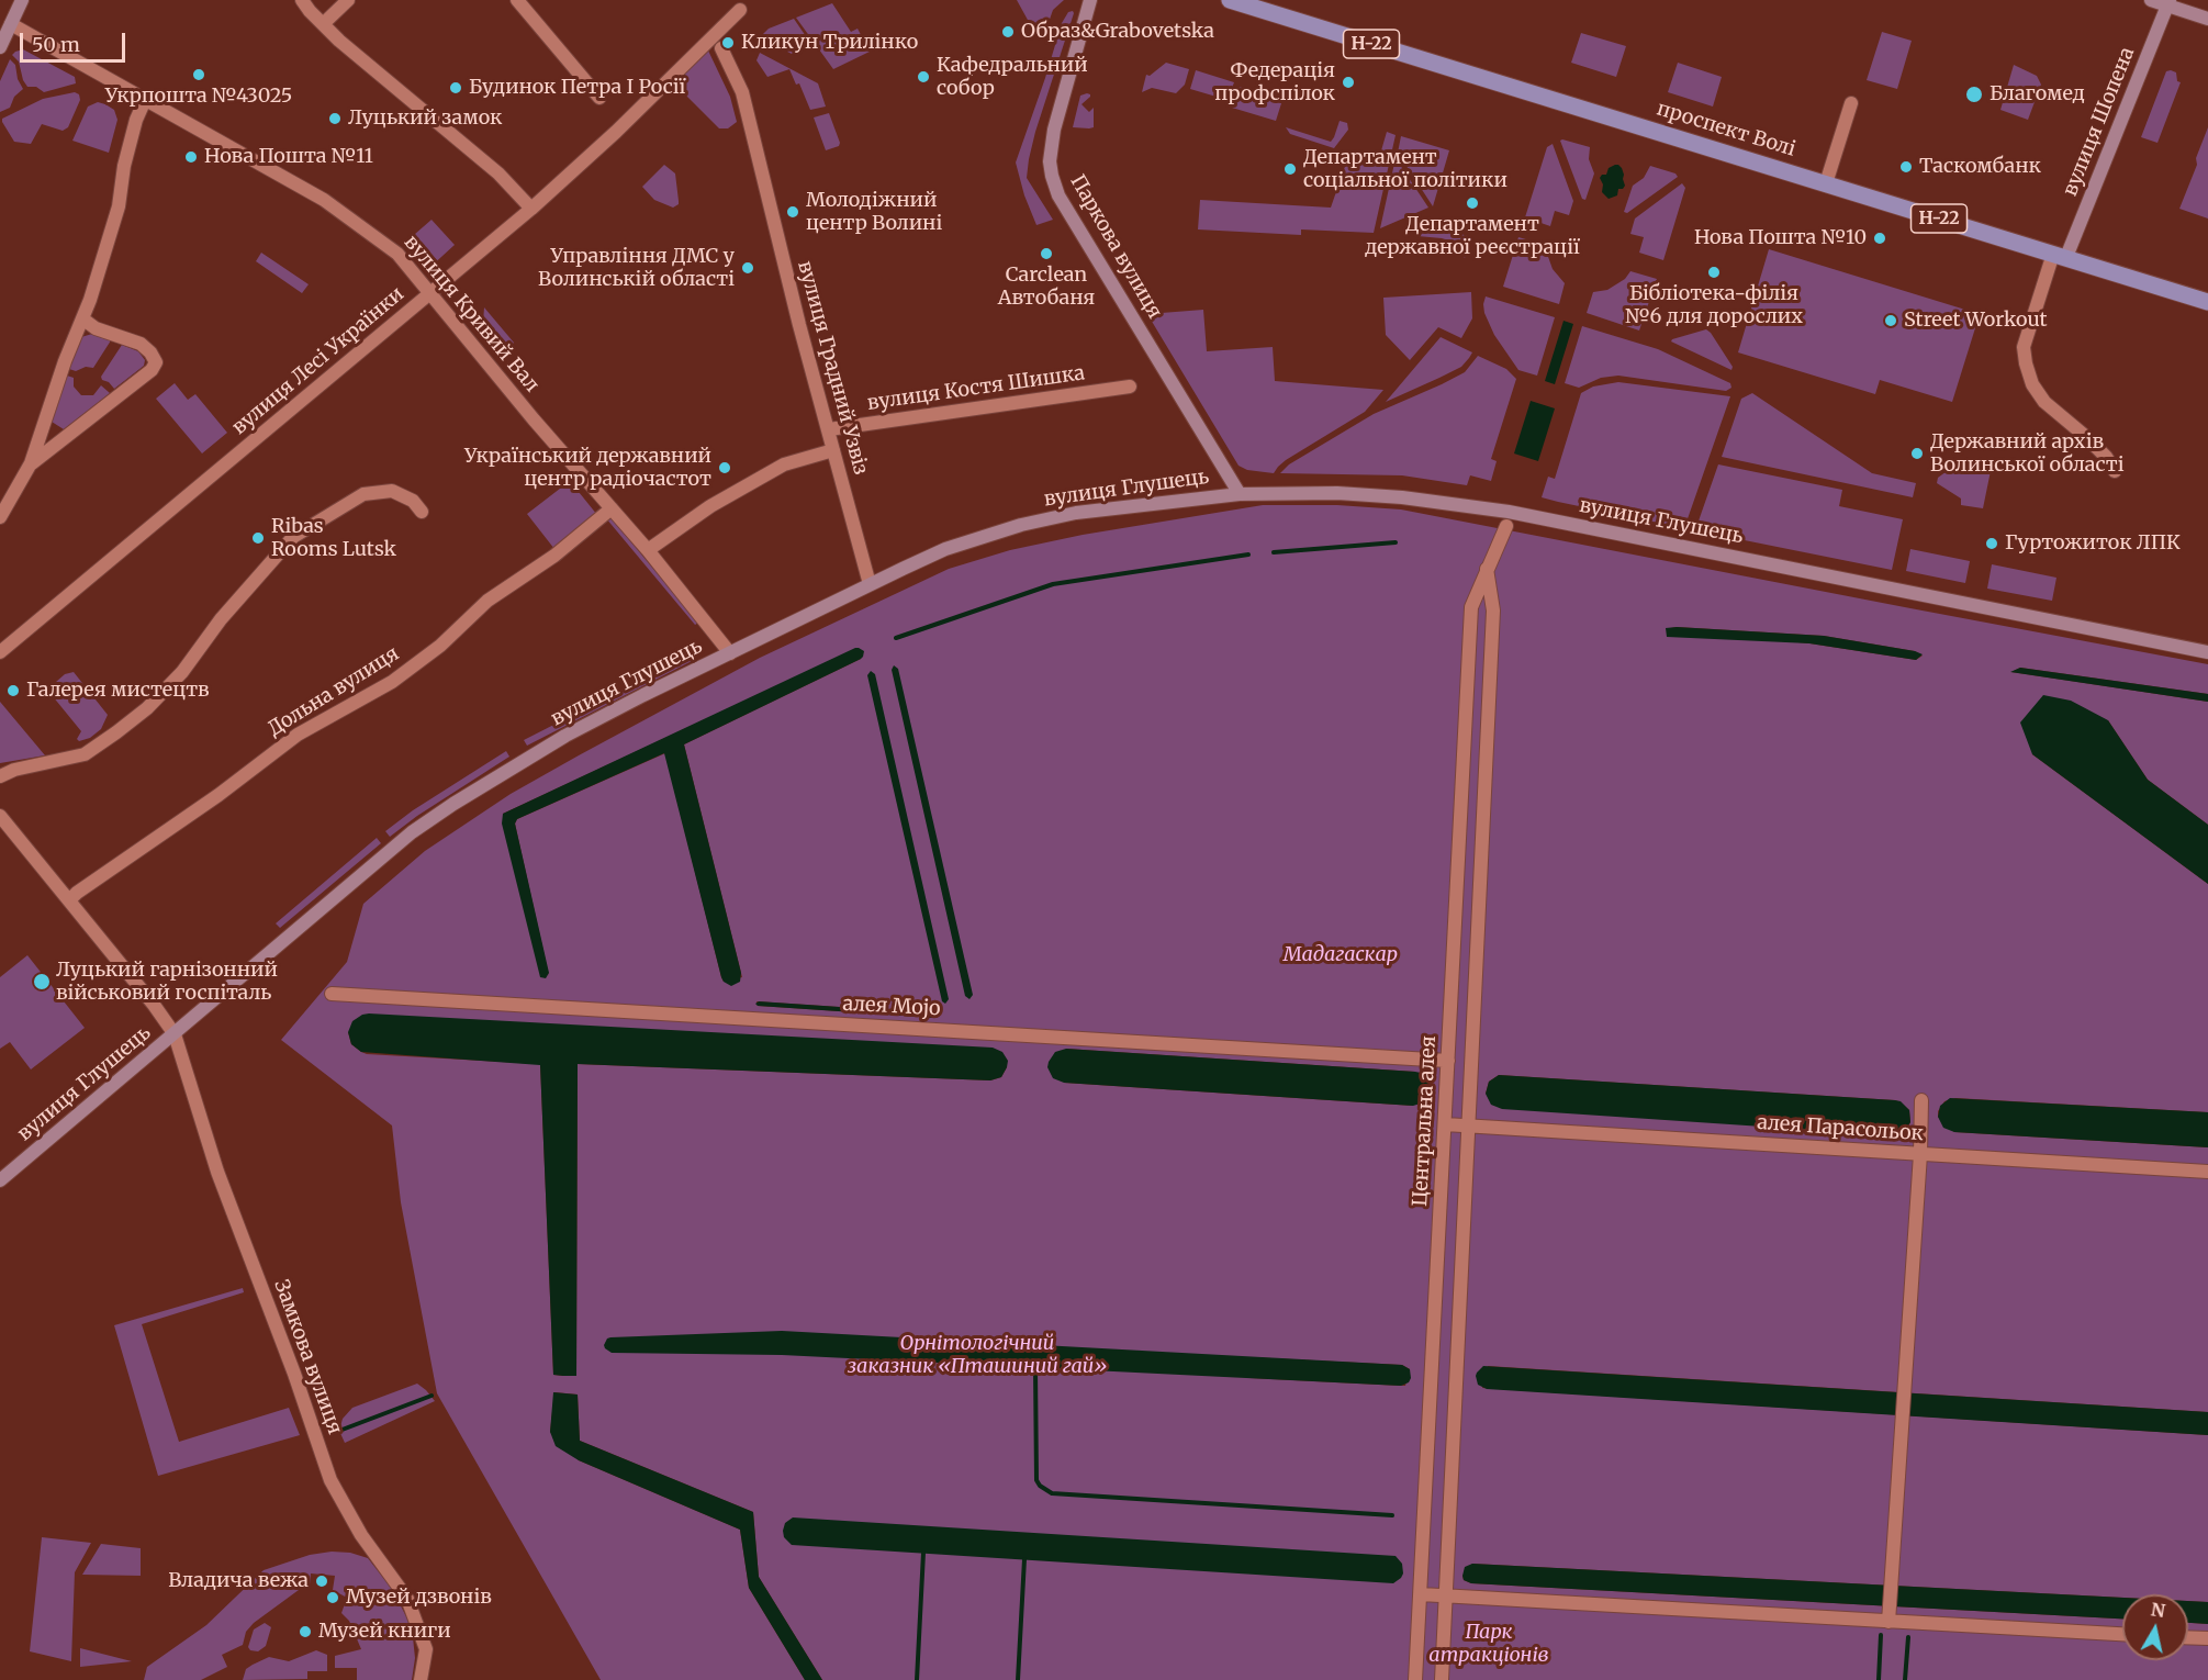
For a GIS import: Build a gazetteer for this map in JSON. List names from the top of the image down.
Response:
{
  "streets": {
    "main road": [
      "Н-22",
      "вулиця Шопена",
      "проспект Волі",
      "Паркова вулиця",
      "вулиця Глушець"
    ],
    "street": [
      "вулиця Кривий Вал",
      "вулиця Лесі Українки",
      "вулиця Градний Узвіз",
      "вулиця Костя Шишка",
      "Дольна вулиця",
      "алея Mojo",
      "Центральна алея",
      "алея Парасольок",
      "Замкова вулиця"
    ]
  },
  "crossings": [
    ["вулиця Шопена", "проспект Волі"],
    ["Паркова вулиця", "вулиця Глушець"],
    ["вулиця Кривий Вал", "вулиця Лесі Українки"],
    ["вулиця Кривий Вал", "вулиця Глушець"],
    ["вулиця Кривий Вал", "Дольна вулиця"],
    ["вулиця Градний Узвіз", "вулиця Костя Шишка"],
    ["вулиця Градний Узвіз", "вулиця Глушець"],
    ["вулиця Глушець", "Замкова вулиця"],
    ["алея Mojo", "Центральна алея"],
    ["Центральна алея", "алея Парасольок"]
  ],
  "parks": ["Мадагаскар", "Орнітологічний заказник «Пташиний гай»", "Парк атракціонів"],
  "places": [
    "Образ&Grabovetska",
    "Кликун Трилінко",
    "Укрпошта №43025",
    "Кафедральний собор",
    "Федерація профспілок",
    "Будинок Петра І Росії",
    "Благомед",
    "Луцький замок",
    "Нова Пошта №11",
    "Таскомбанк",
    "Департамент соціальної політики",
    "Департамент державної реєстрації",
    "Молодіжний центр Волині",
    "Нова Пошта №10",
    "Carclean Автобаня",
    "Управління ДМС у Волинській області",
    "Бібліотека-філія №6 для дорослих",
    "Street Workout",
    "Державний архів Волинської області",
    "Український державний центр радіочастот",
    "Ribas Rooms Lutsk",
    "Гуртожиток ЛПК",
    "Галерея мистецтв",
    "Луцький гарнізонний військовий госпіталь",
    "Владича вежа",
    "Музей дзвонів",
    "Музей книги"
  ],
  "scale_bar": "50 m",
  "north": "top"
}
